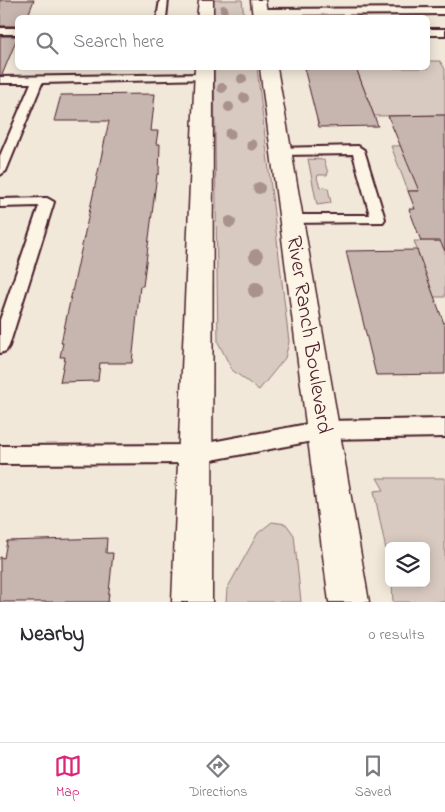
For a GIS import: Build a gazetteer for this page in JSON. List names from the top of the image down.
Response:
{
  "streets": {
    "street": ["River Ranch Boulevard"]
  },
  "page": {
    "search": "Search here",
    "heading": ["Nearby", "0 results"],
    "nav": ["Map", "Directions", "Saved"]
  }
}
